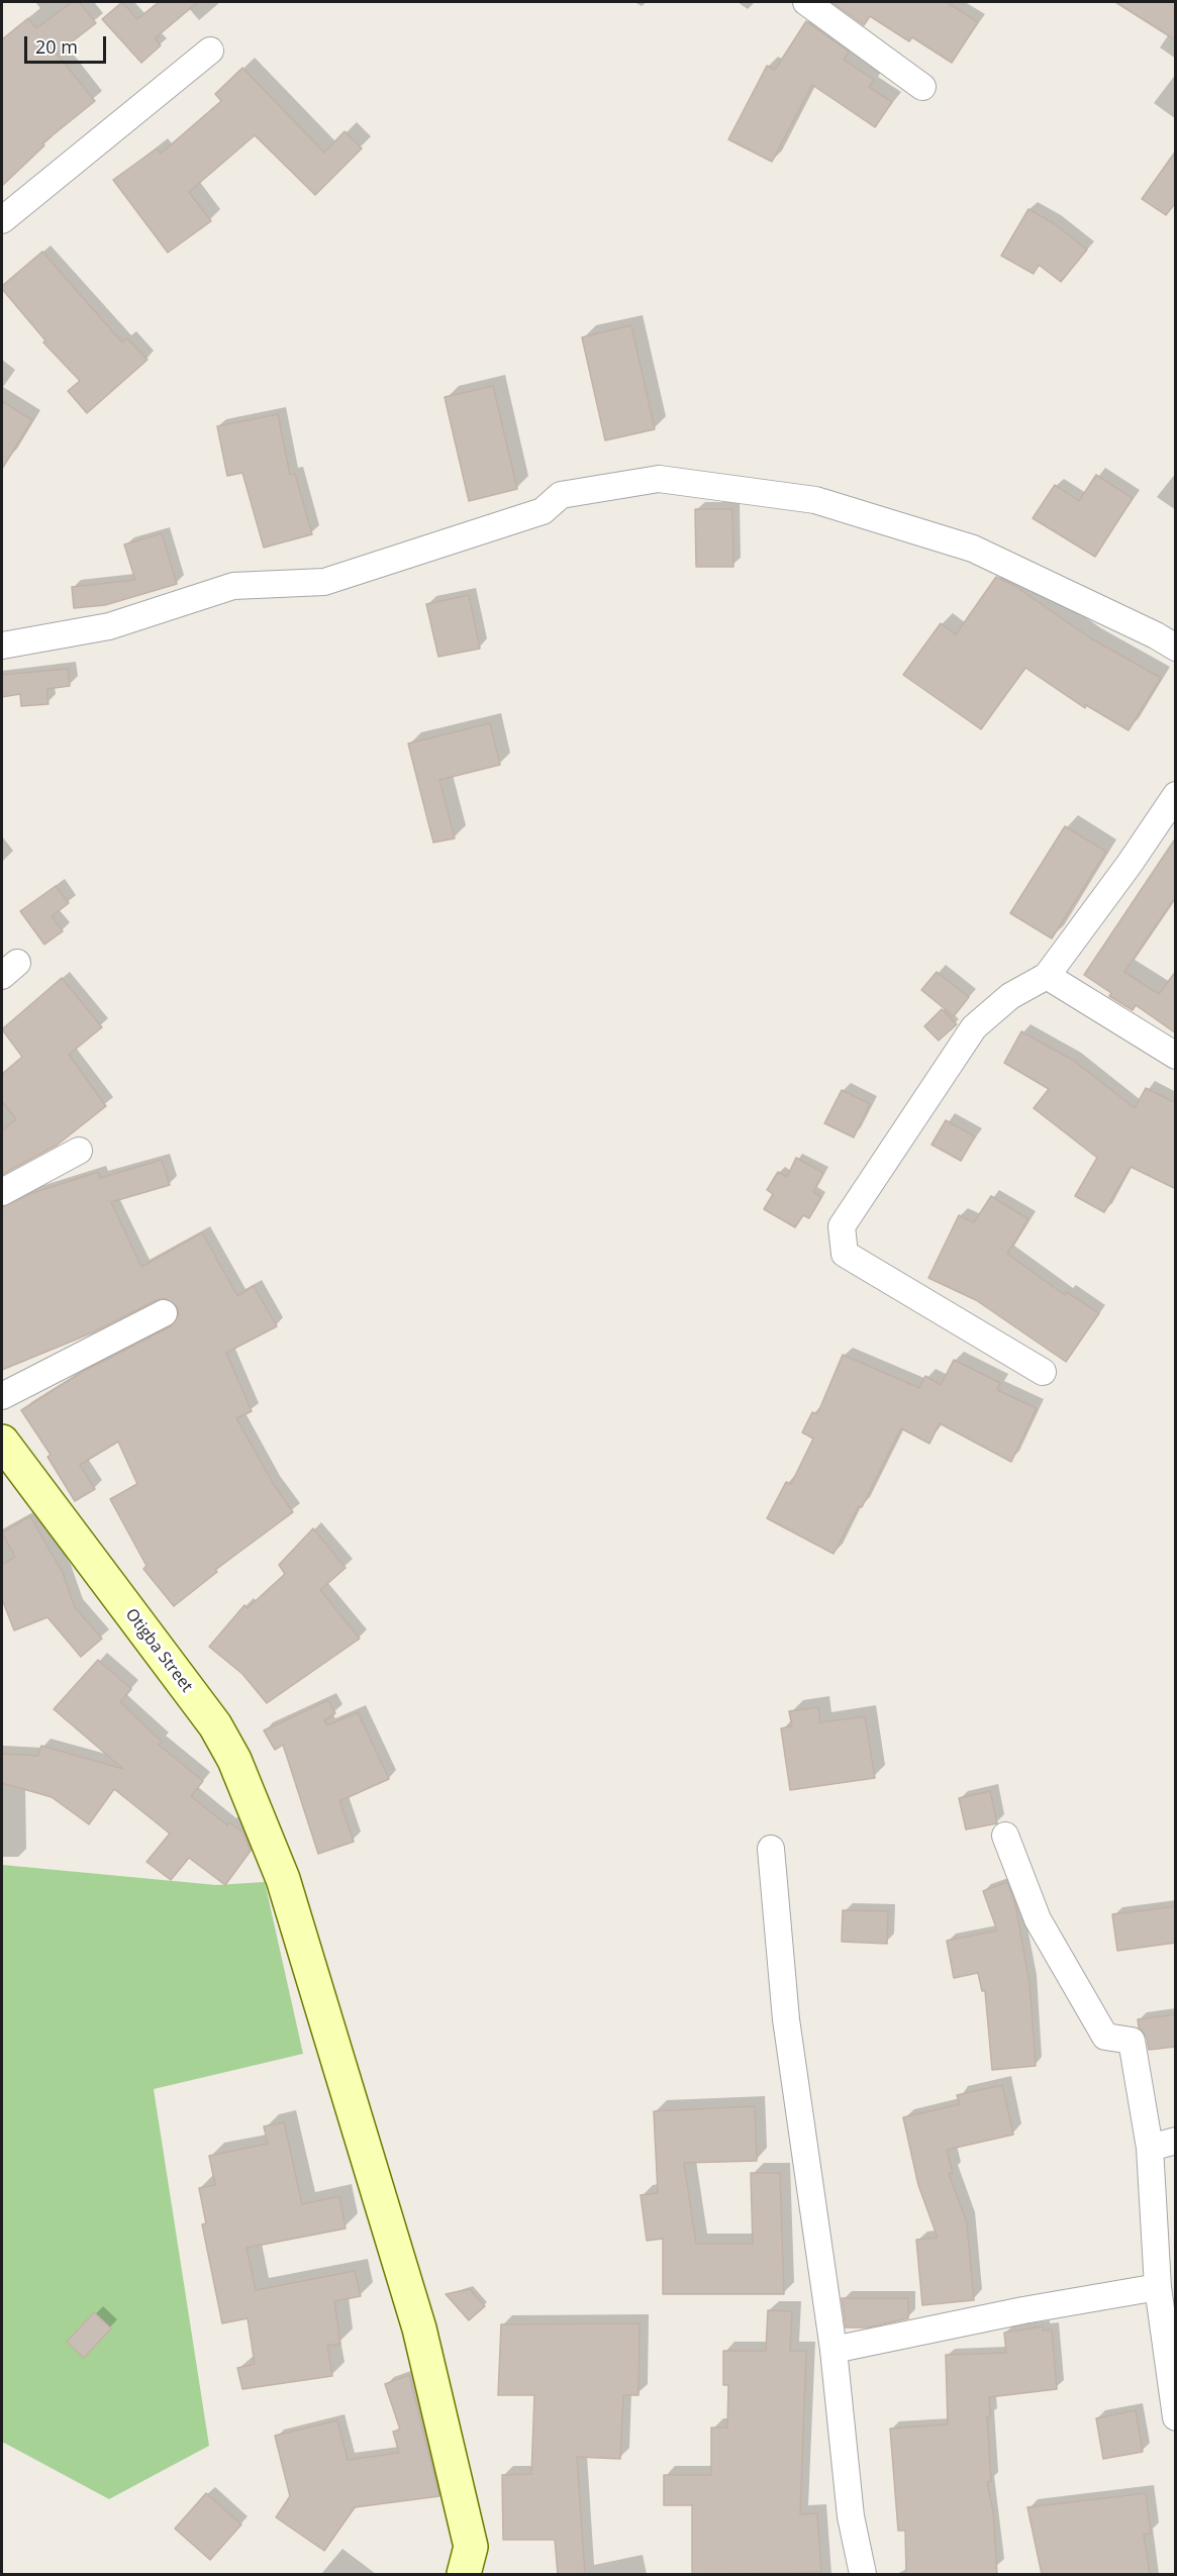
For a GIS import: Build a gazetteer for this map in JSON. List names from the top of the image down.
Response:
{
  "streets": {
    "street": ["Otigba Street"]
  },
  "scale_bar": "20 m"
}
